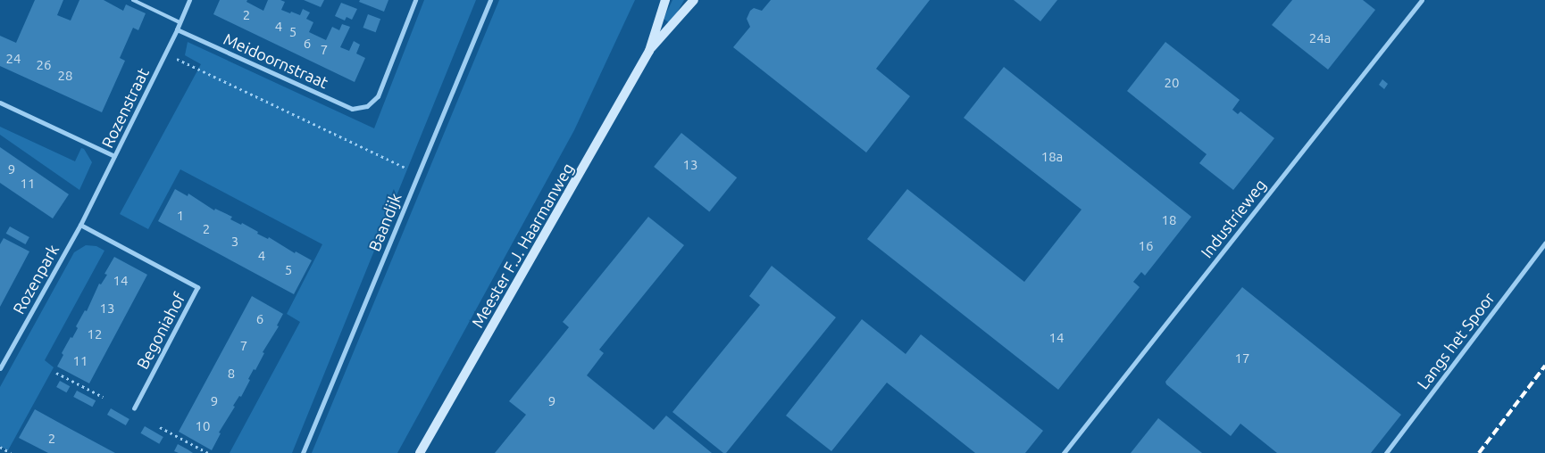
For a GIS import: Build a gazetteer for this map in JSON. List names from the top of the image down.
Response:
{
  "streets": {
    "main road": ["Meester F.J. Haarmanweg"],
    "street": [
      "Meidoornstraat",
      "Rozenstraat",
      "Industrieweg",
      "Baandijk",
      "Rozenpark",
      "Begoniahof",
      "Langs het Spoor"
    ]
  },
  "crossings": [
    ["Meidoornstraat", "Rozenstraat"],
    ["Rozenstraat", "Rozenpark"],
    ["Rozenstraat", "Begoniahof"],
    ["Rozenpark", "Begoniahof"]
  ],
  "house_numbers": [
    "2",
    "4",
    "5",
    "24a",
    "6",
    "7",
    "24",
    "26",
    "28",
    "20",
    "18a",
    "13",
    "9",
    "11",
    "1",
    "18",
    "2",
    "3",
    "16",
    "4",
    "5",
    "14",
    "13",
    "6",
    "12",
    "14",
    "7",
    "17",
    "11",
    "8",
    "9",
    "9",
    "10",
    "2"
  ]
}
